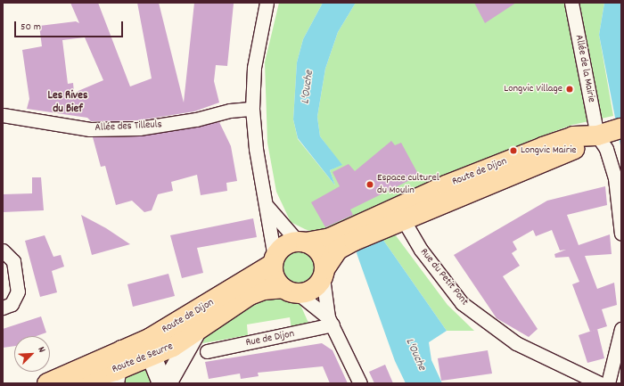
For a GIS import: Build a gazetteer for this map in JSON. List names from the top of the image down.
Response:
{
  "streets": {
    "main road": ["Route de Dijon", "Route de Seurre"],
    "street": [
      "Allée de la Mairie",
      "Allée des Tilleuls",
      "Rue du Petit Pont",
      "Rue de Dijon"
    ]
  },
  "crossings": [
    ["Allée de la Mairie", "Route de Dijon"],
    ["Route de Dijon", "Rue du Petit Pont"],
    ["Route de Dijon", "Route de Seurre"]
  ],
  "districts": ["Les Rives du Bief"],
  "water": ["L'Ouche"],
  "places": ["Longvic Village", "Longvic Mairie", "Espace culturel du Moulin"],
  "scale_bar": "50 m",
  "north": "top right"
}
